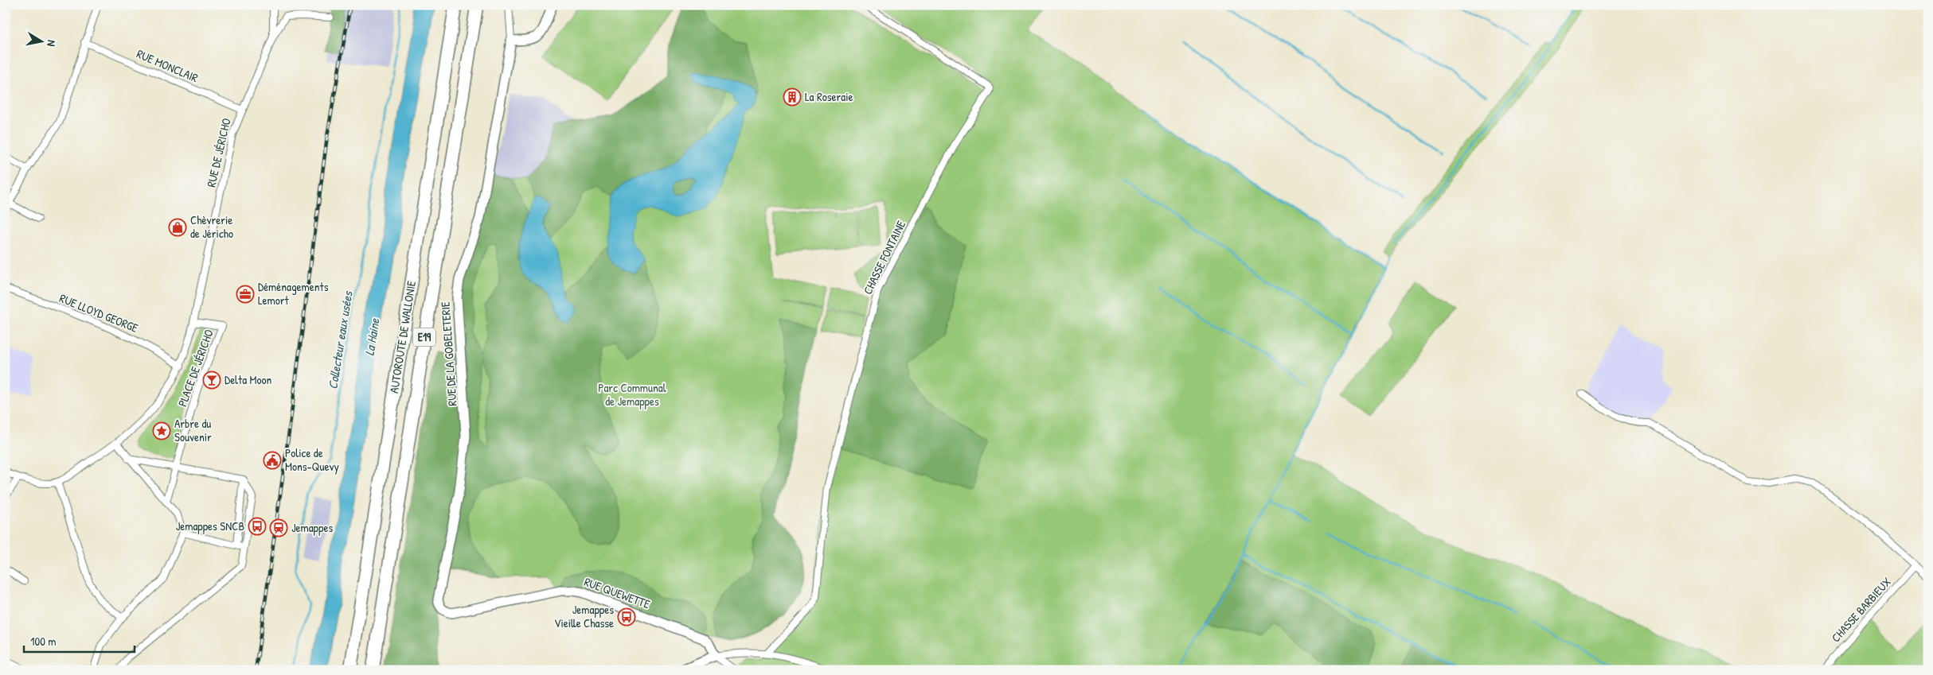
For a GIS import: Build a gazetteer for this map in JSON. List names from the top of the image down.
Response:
{
  "streets": {
    "highway": ["AUTOROUTE DE WALLONIE", "E19"],
    "street": [
      "RUE MONCLAIR",
      "RUE DE JÉRICHO",
      "CHASSE FONTAINE",
      "RUE LLOYD GEORGE",
      "RUE DE LA GOBELETERIE",
      "PLACE DE JÉRICHO",
      "RUE QUEWETTE",
      "CHASSE BARBIEUX"
    ]
  },
  "crossings": [
    ["RUE MONCLAIR", "RUE DE JÉRICHO"],
    ["RUE DE JÉRICHO", "PLACE DE JÉRICHO"],
    ["RUE LLOYD GEORGE", "PLACE DE JÉRICHO"],
    ["RUE DE LA GOBELETERIE", "RUE QUEWETTE"]
  ],
  "water": ["La Haine", "Collecteur eaux usées"],
  "parks": ["Parc Communal de Jemappes"],
  "places": {
    "building": ["La Roseraie"],
    "shop": ["Chèvrerie de Jéricho"],
    "office": ["Déménagements Lemort"],
    "bar": ["Delta Moon"],
    "place": ["Arbre du Souvenir"],
    "public building": ["Police de Mons-Quevy"],
    "bus stop": ["Jemappes SNCB", "Jemappes Vieille Chasse"],
    "station": ["Jemappes"]
  },
  "scale_bar": "100 m",
  "north": "right"
}
